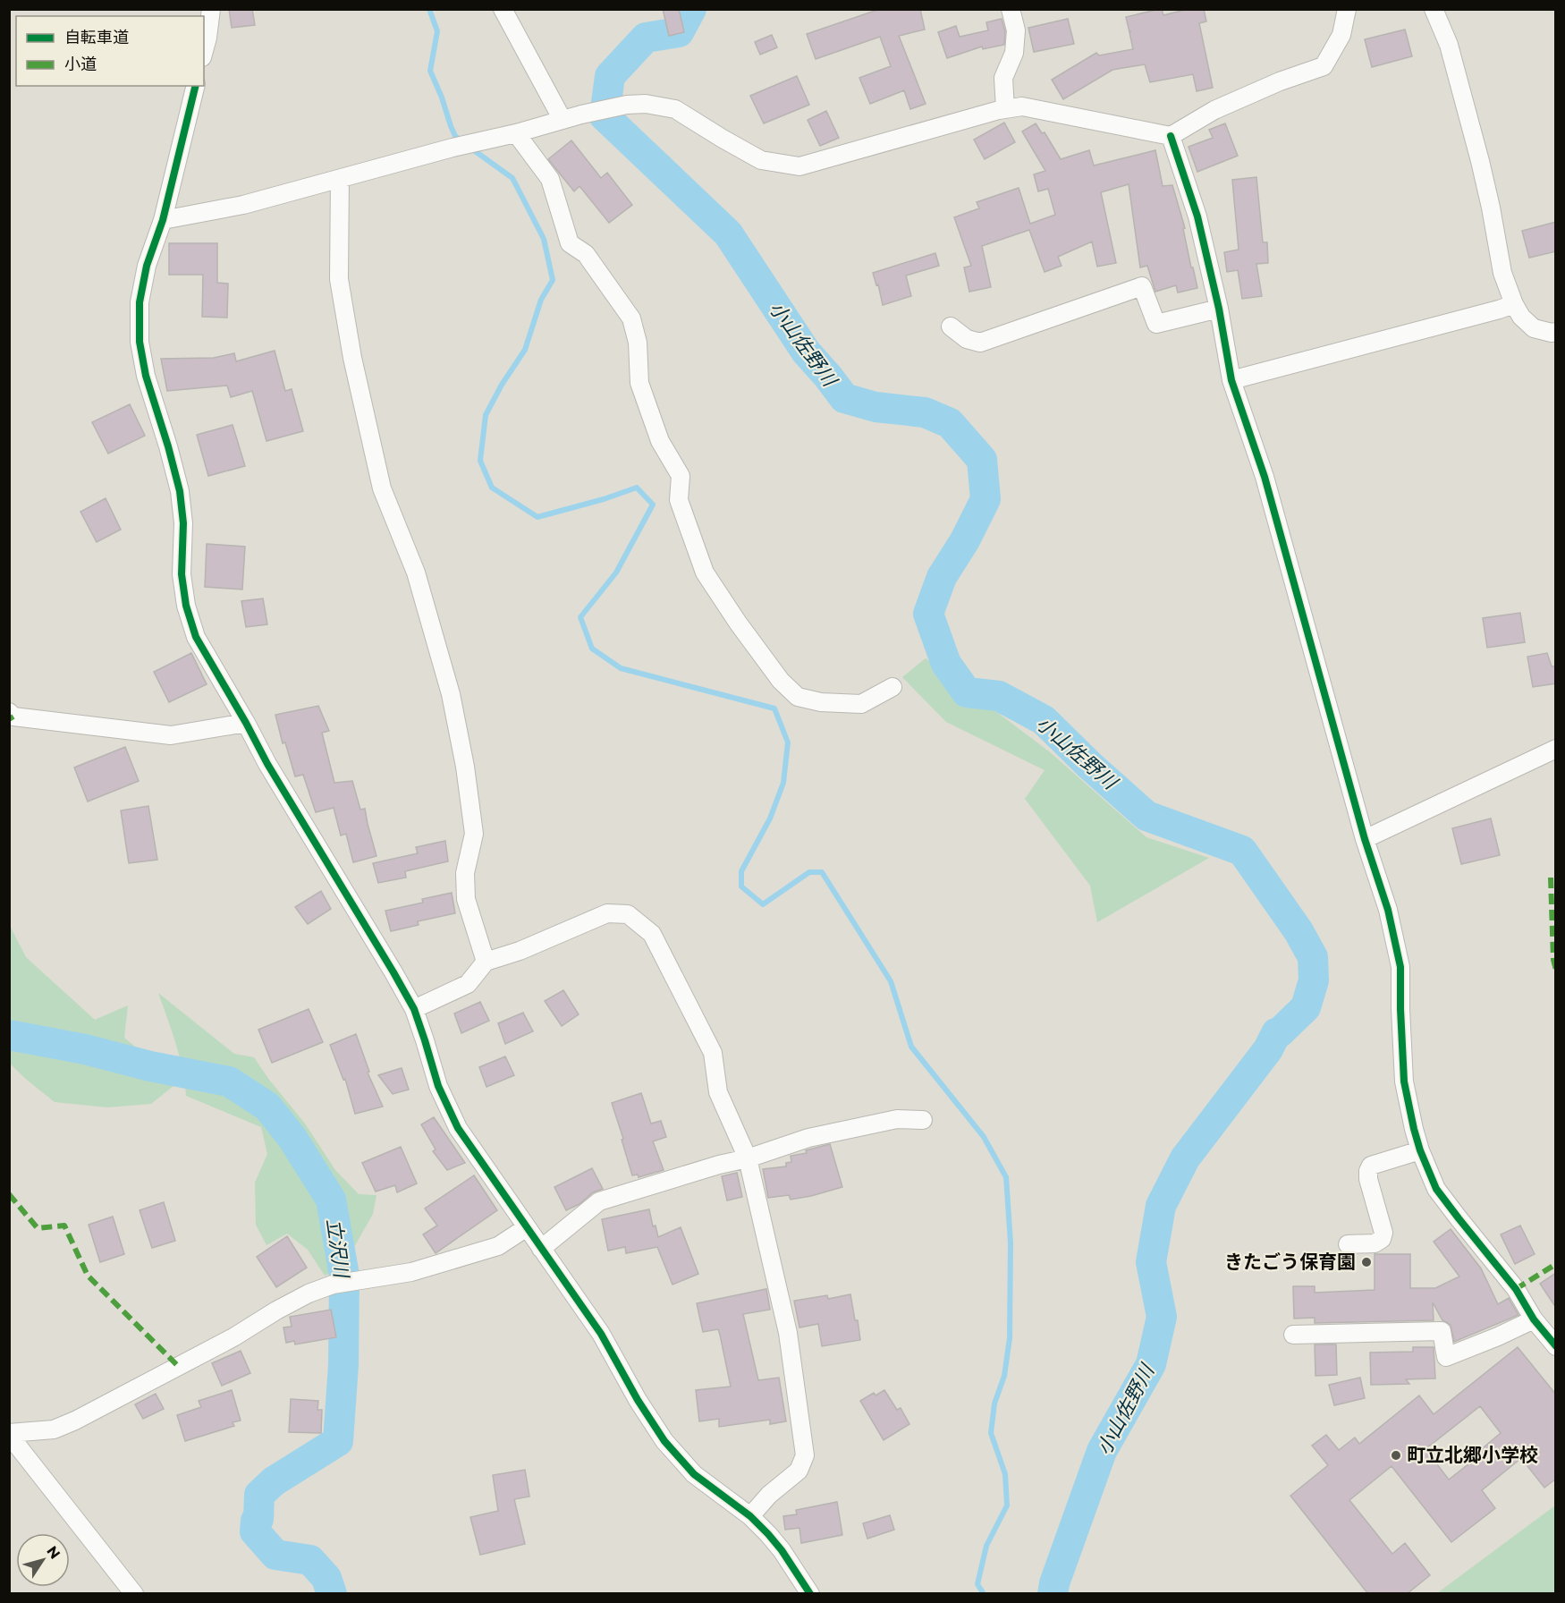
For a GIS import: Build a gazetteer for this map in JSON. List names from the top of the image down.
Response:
{
  "water": ["小山佐野川", "立沢川"],
  "places": ["きたごう保育園", "町立北郷小学校"],
  "legend": ["自転車道", "小道"],
  "north": "top right"
}
